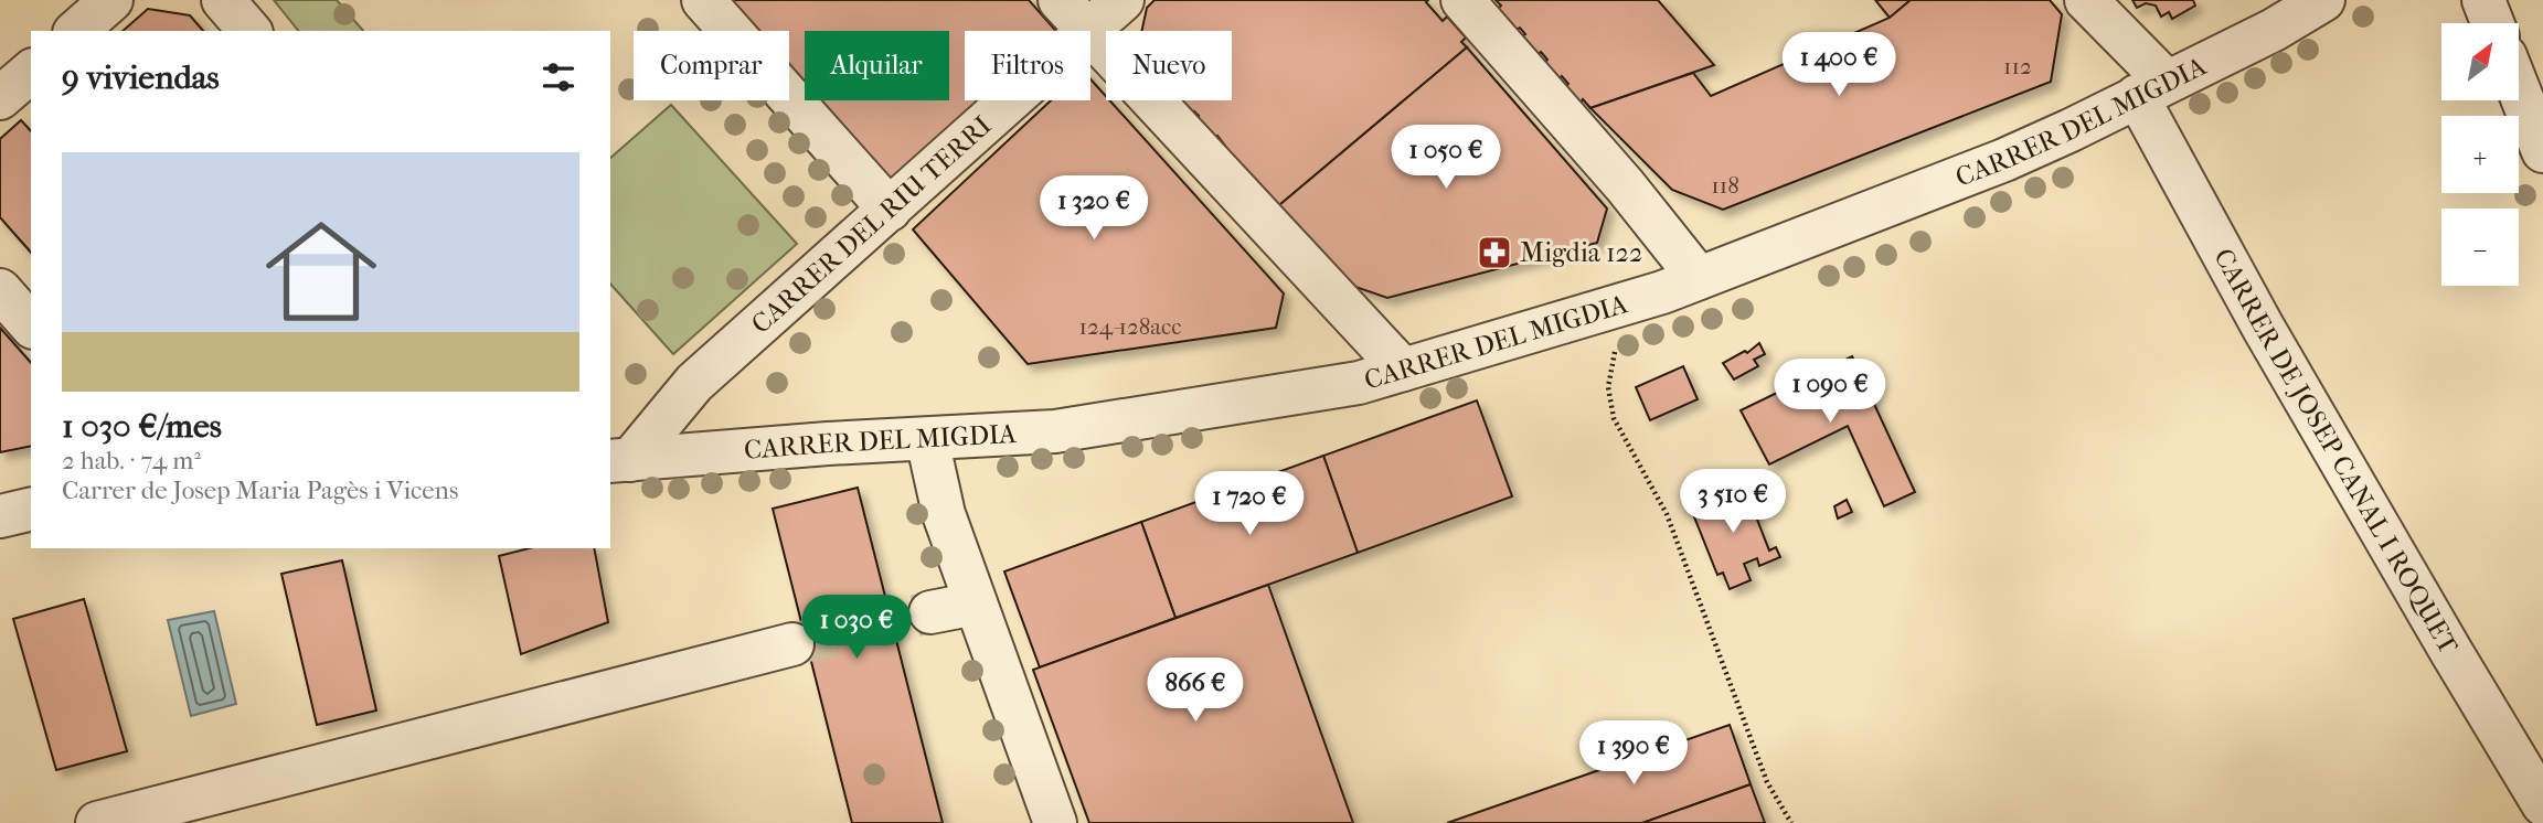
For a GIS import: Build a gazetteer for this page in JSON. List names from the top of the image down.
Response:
{
  "streets": {
    "street": ["CARRER DEL MIGDIA", "CARRER DEL RIU TERRI", "CARRER DE JOSEP CANAL I ROQUET"]
  },
  "crossings": [
    ["CARRER DEL MIGDIA", "CARRER DEL RIU TERRI"],
    ["CARRER DEL MIGDIA", "CARRER DE JOSEP CANAL I ROQUET"]
  ],
  "places": {
    "pharmacy": ["Migdia 122"]
  },
  "house_numbers": ["112", "118", "124-128acc"],
  "north": "top right",
  "page": {
    "map_buttons": ["+", "−"],
    "chip": [
      "Comprar",
      "Alquilar",
      "Filtros",
      "Nuevo"
    ],
    "heading": "9 viviendas",
    "price": [
      "1 400 €",
      "1 050 €",
      "1 320 €",
      "1 090 €",
      "3 510 €",
      "1 720 €",
      "1 030 €",
      "866 €",
      "1 390 €"
    ],
    "list": [
      {
        "name": "1 030 €/mes",
        "note": "2 hab. · 74 m² · Carrer de Josep Maria Pagès i Vicens"
      }
    ]
  }
}
